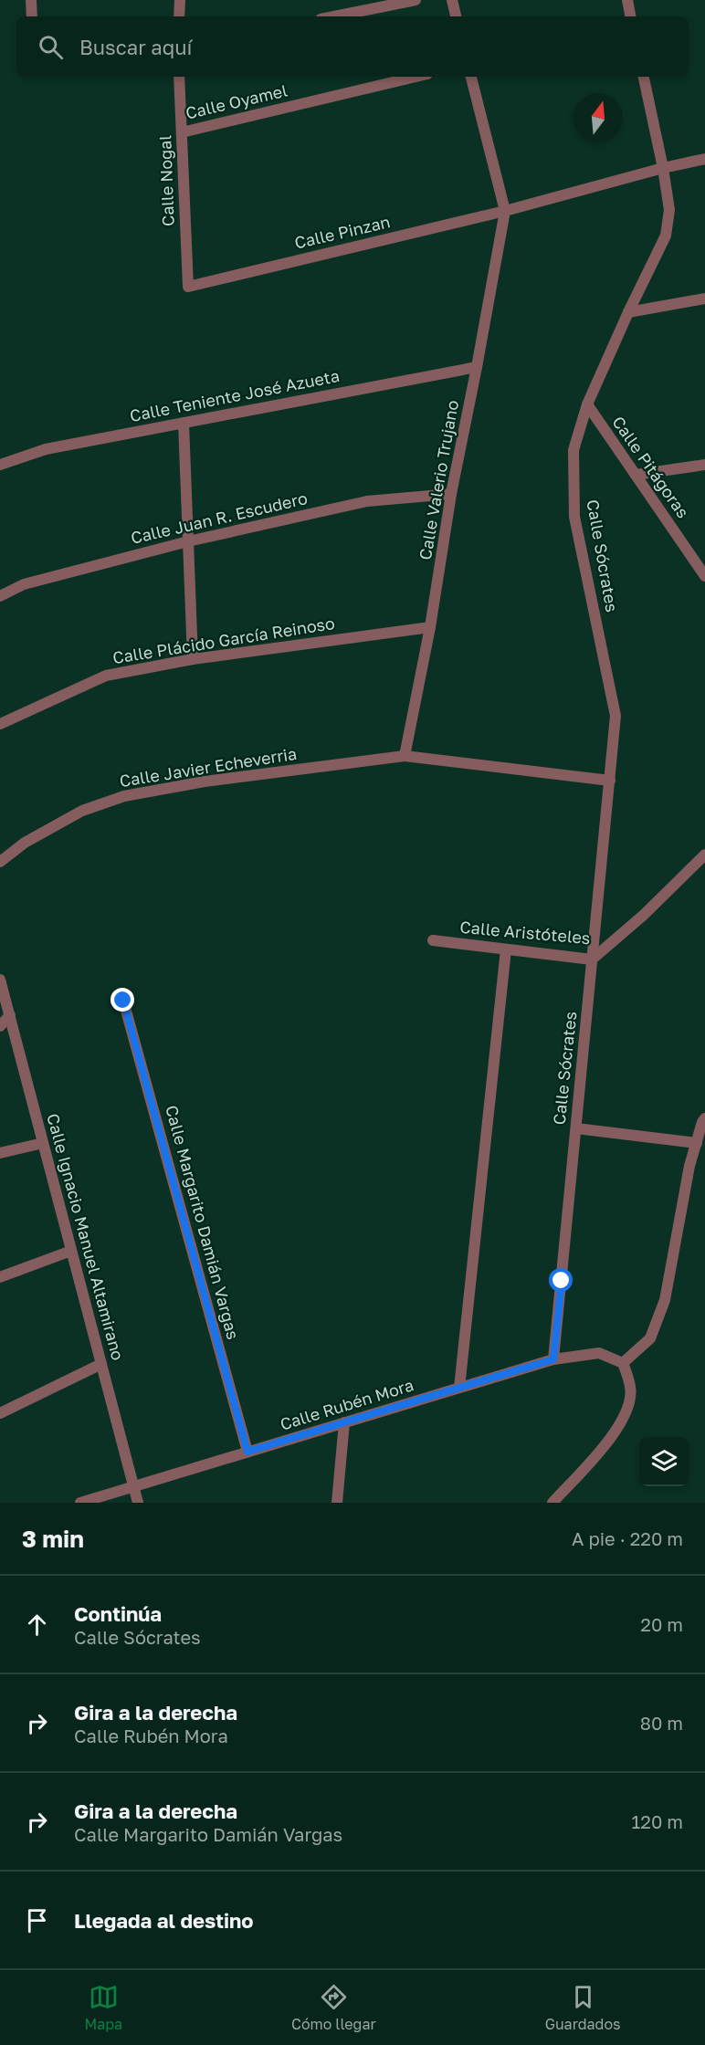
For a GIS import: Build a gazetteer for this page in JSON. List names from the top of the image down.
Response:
{
  "streets": {
    "street": [
      "Calle Oyamel",
      "Calle Nogal",
      "Calle Pinzan",
      "Calle Teniente José Azueta",
      "Calle Pitágoras",
      "Calle Valerio Trujano",
      "Calle Juan R. Escudero",
      "Calle Sócrates",
      "Calle Plácido García Reinoso",
      "Calle Javier Echeverria",
      "Calle Aristóteles",
      "Calle Margarito Damián Vargas",
      "Calle Ignacio Manuel Altamirano",
      "Calle Rubén Mora"
    ]
  },
  "crossings": [
    ["Calle Oyamel", "Calle Nogal"],
    ["Calle Nogal", "Calle Pinzan"],
    ["Calle Pinzan", "Calle Valerio Trujano"],
    ["Calle Pinzan", "Calle Sócrates"],
    ["Calle Teniente José Azueta", "Calle Valerio Trujano"],
    ["Calle Pitágoras", "Calle Sócrates"],
    ["Calle Valerio Trujano", "Calle Juan R. Escudero"],
    ["Calle Valerio Trujano", "Calle Plácido García Reinoso"],
    ["Calle Valerio Trujano", "Calle Javier Echeverria"],
    ["Calle Sócrates", "Calle Aristóteles"],
    ["Calle Sócrates", "Calle Rubén Mora"],
    ["Calle Margarito Damián Vargas", "Calle Rubén Mora"],
    ["Calle Ignacio Manuel Altamirano", "Calle Rubén Mora"]
  ],
  "north": "top",
  "page": {
    "search": "Buscar aquí",
    "heading": ["3 min", "A pie · 220 m"],
    "list": [
      ["Continúa", "Calle Sócrates", "20 m"],
      ["Gira a la derecha", "Calle Rubén Mora", "80 m"],
      ["Gira a la derecha", "Calle Margarito Damián Vargas", "120 m"],
      "Llegada al destino"
    ],
    "nav": ["Mapa", "Cómo llegar", "Guardados"]
  }
}
